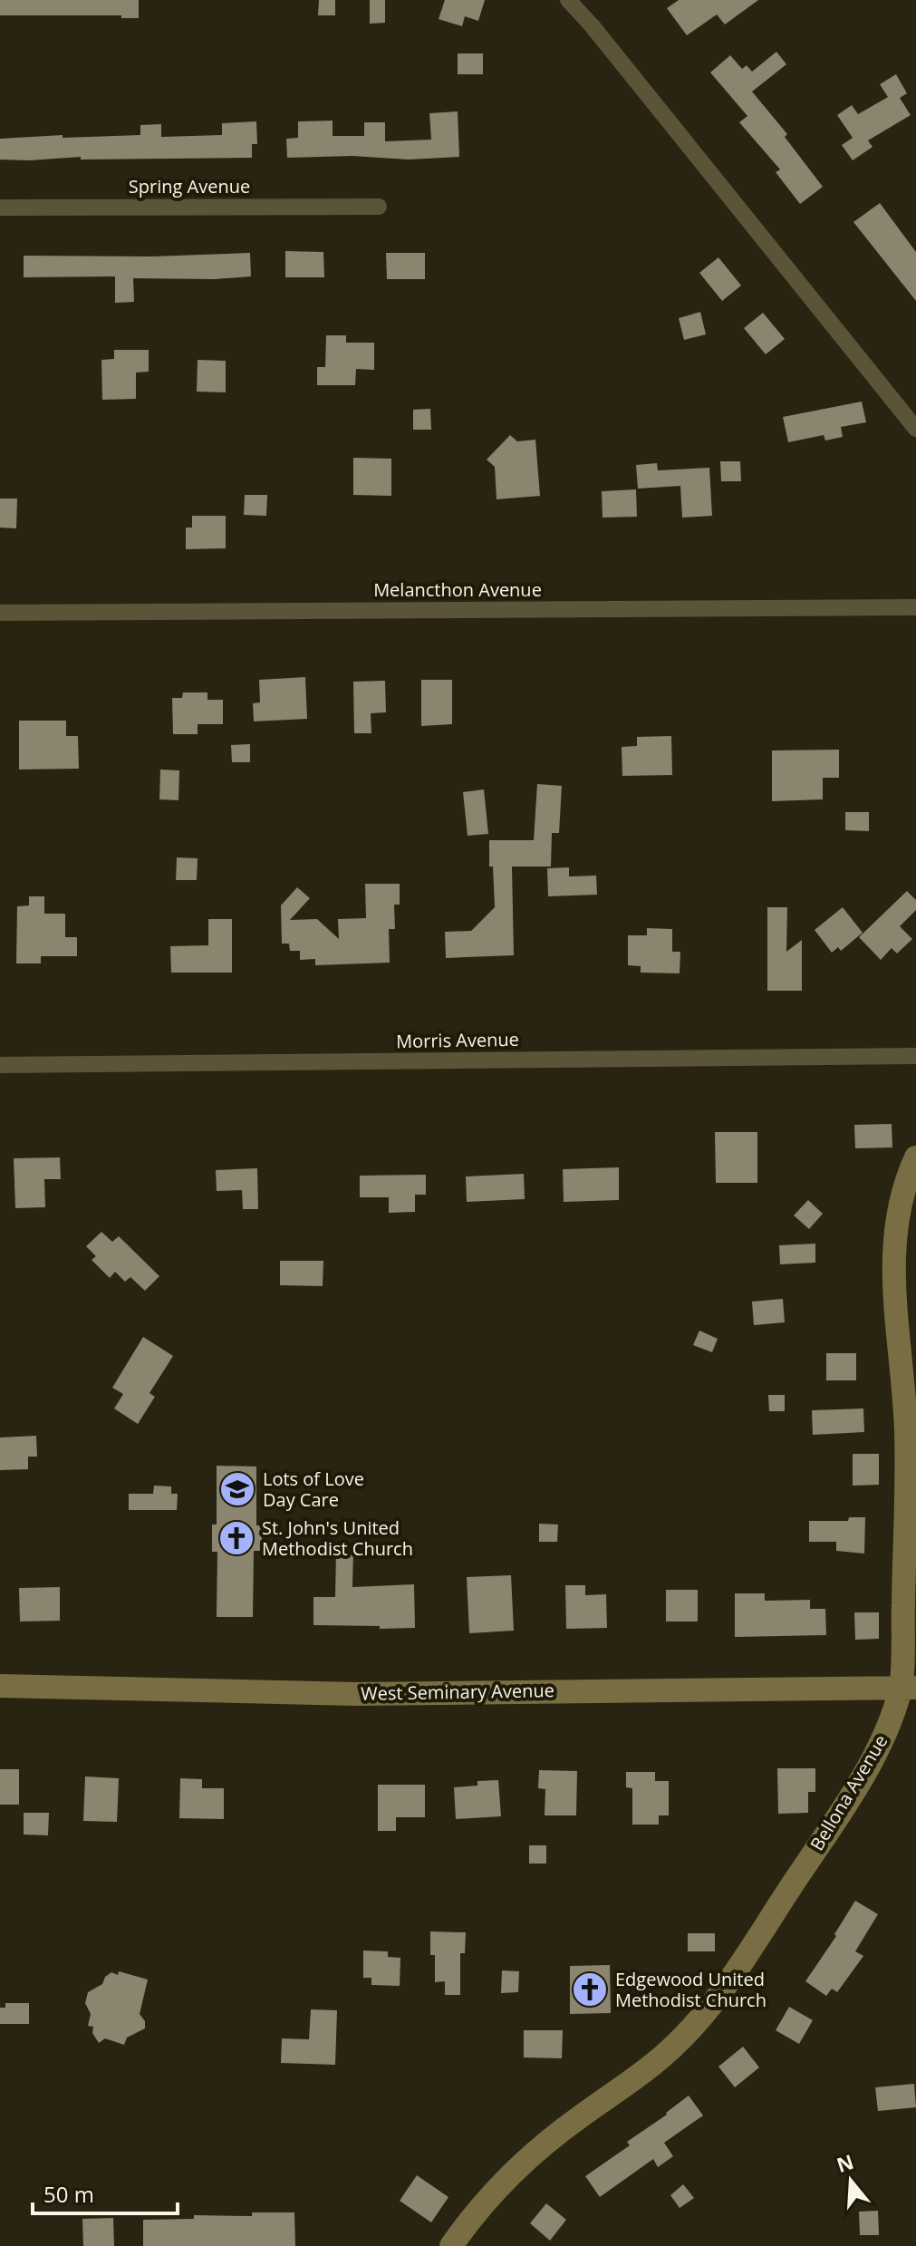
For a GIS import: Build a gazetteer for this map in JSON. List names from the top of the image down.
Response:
{
  "streets": {
    "street": [
      "Spring Avenue",
      "Melancthon Avenue",
      "Morris Avenue",
      "West Seminary Avenue",
      "Bellona Avenue"
    ]
  },
  "crossings": [
    ["West Seminary Avenue", "Bellona Avenue"]
  ],
  "places": {
    "school or university": ["Lots of Love Day Care"],
    "church": ["St. John's United Methodist Church", "Edgewood United Methodist Church"]
  },
  "scale_bar": "50 m",
  "north": "top"
}
